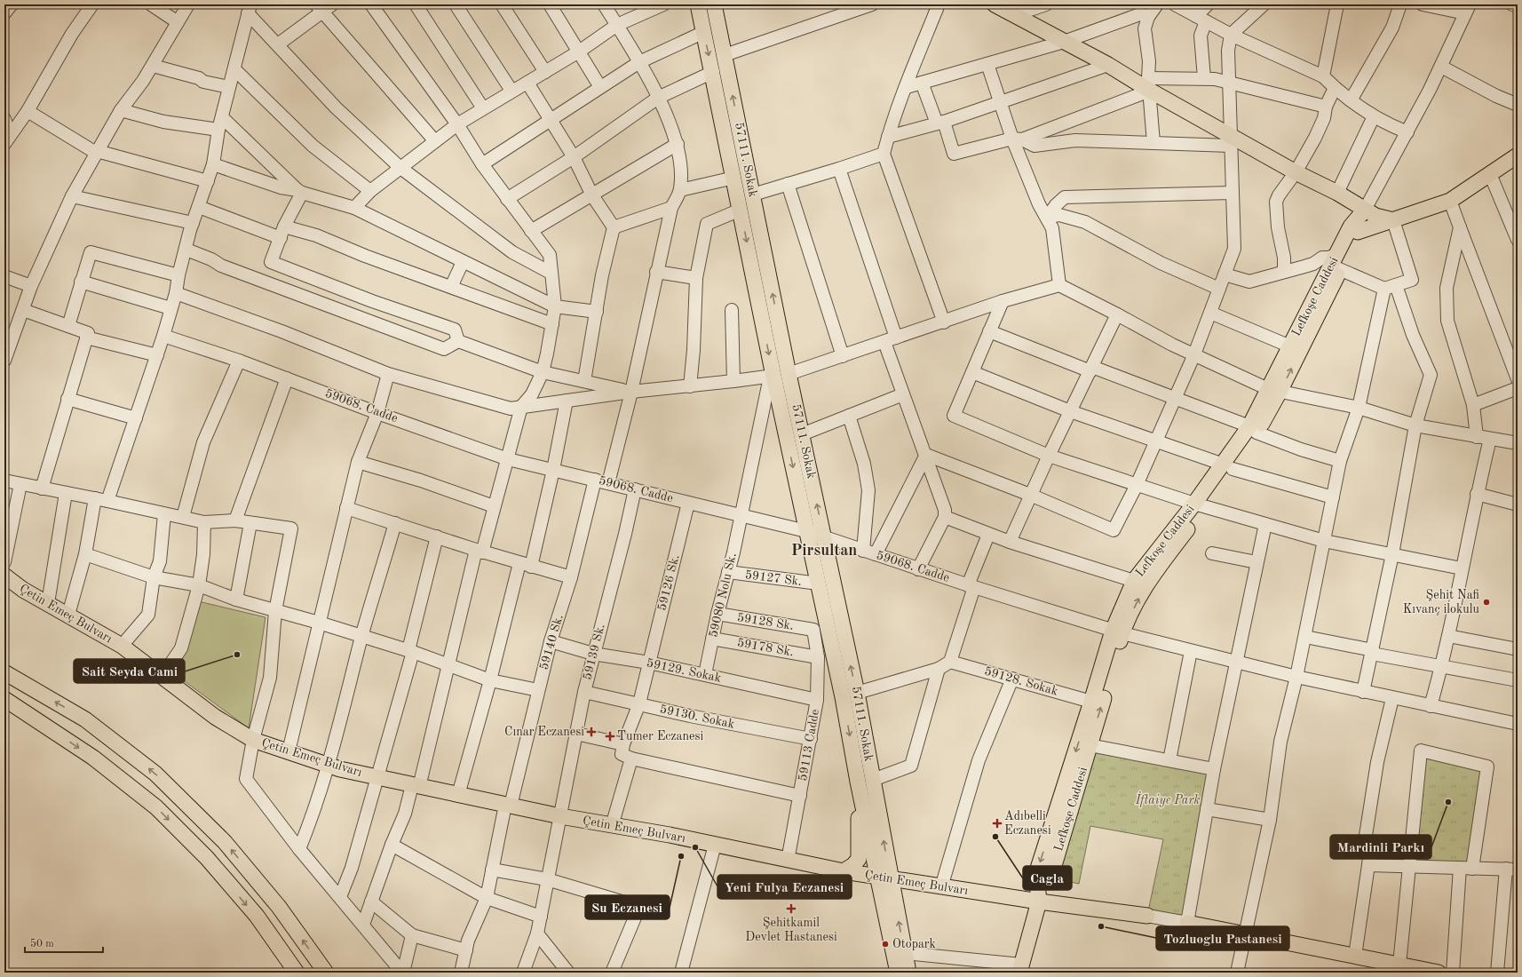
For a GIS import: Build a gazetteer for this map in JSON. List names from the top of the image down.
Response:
{
  "streets": {
    "main road": ["57111. Sokak", "Lefkoşe Caddesi", "Çetin Emeç Bulvarı"],
    "street": [
      "59068. Cadde",
      "59127 Sk.",
      "59126 Sk.",
      "59080 Nolu Sk.",
      "59128 Sk.",
      "59140 Sk.",
      "59178 Sk.",
      "59139 Sk.",
      "59129. Sokak",
      "59128. Sokak",
      "59130. Sokak",
      "59113 Cadde"
    ]
  },
  "crossings": [
    ["57111. Sokak", "59068. Cadde"],
    ["57111. Sokak", "Çetin Emeç Bulvarı"],
    ["Lefkoşe Caddesi", "59068. Cadde"],
    ["Lefkoşe Caddesi", "Çetin Emeç Bulvarı"],
    ["Lefkoşe Caddesi", "59128. Sokak"],
    ["59068. Cadde", "59126 Sk."],
    ["59068. Cadde", "59080 Nolu Sk."],
    ["59068. Cadde", "59140 Sk."],
    ["59068. Cadde", "59139 Sk."],
    ["59127 Sk.", "59080 Nolu Sk."],
    ["59126 Sk.", "59129. Sokak"],
    ["59126 Sk.", "59130. Sokak"],
    ["59080 Nolu Sk.", "59128 Sk."],
    ["59080 Nolu Sk.", "59178 Sk."],
    ["59080 Nolu Sk.", "59129. Sokak"],
    ["Çetin Emeç Bulvarı", "59140 Sk."],
    ["Çetin Emeç Bulvarı", "59139 Sk."],
    ["Çetin Emeç Bulvarı", "59113 Cadde"],
    ["59128 Sk.", "59113 Cadde"],
    ["59140 Sk.", "59129. Sokak"],
    ["59178 Sk.", "59113 Cadde"],
    ["59139 Sk.", "59129. Sokak"],
    ["59139 Sk.", "59130. Sokak"],
    ["59129. Sokak", "59113 Cadde"],
    ["59130. Sokak", "59113 Cadde"]
  ],
  "districts": ["Pirsultan"],
  "parks": ["İftaiye Park"],
  "places": {
    "other": [
      "Şehit Nafi Kıvanç ilokulu",
      "Sait Seyda Cami",
      "Mardinli Parkı",
      "Cagla",
      "Yeni Fulya Eczanesi",
      "Su Eczanesi",
      "Tozluoglu Pastanesi",
      "Otopark"
    ],
    "health": [
      "Cınar Eczanesi",
      "Tumer Eczanesi",
      "Adıbelli Eczanesi",
      "Şehitkamil Devlet Hastanesi"
    ]
  },
  "scale_bar": "50 m"
}
